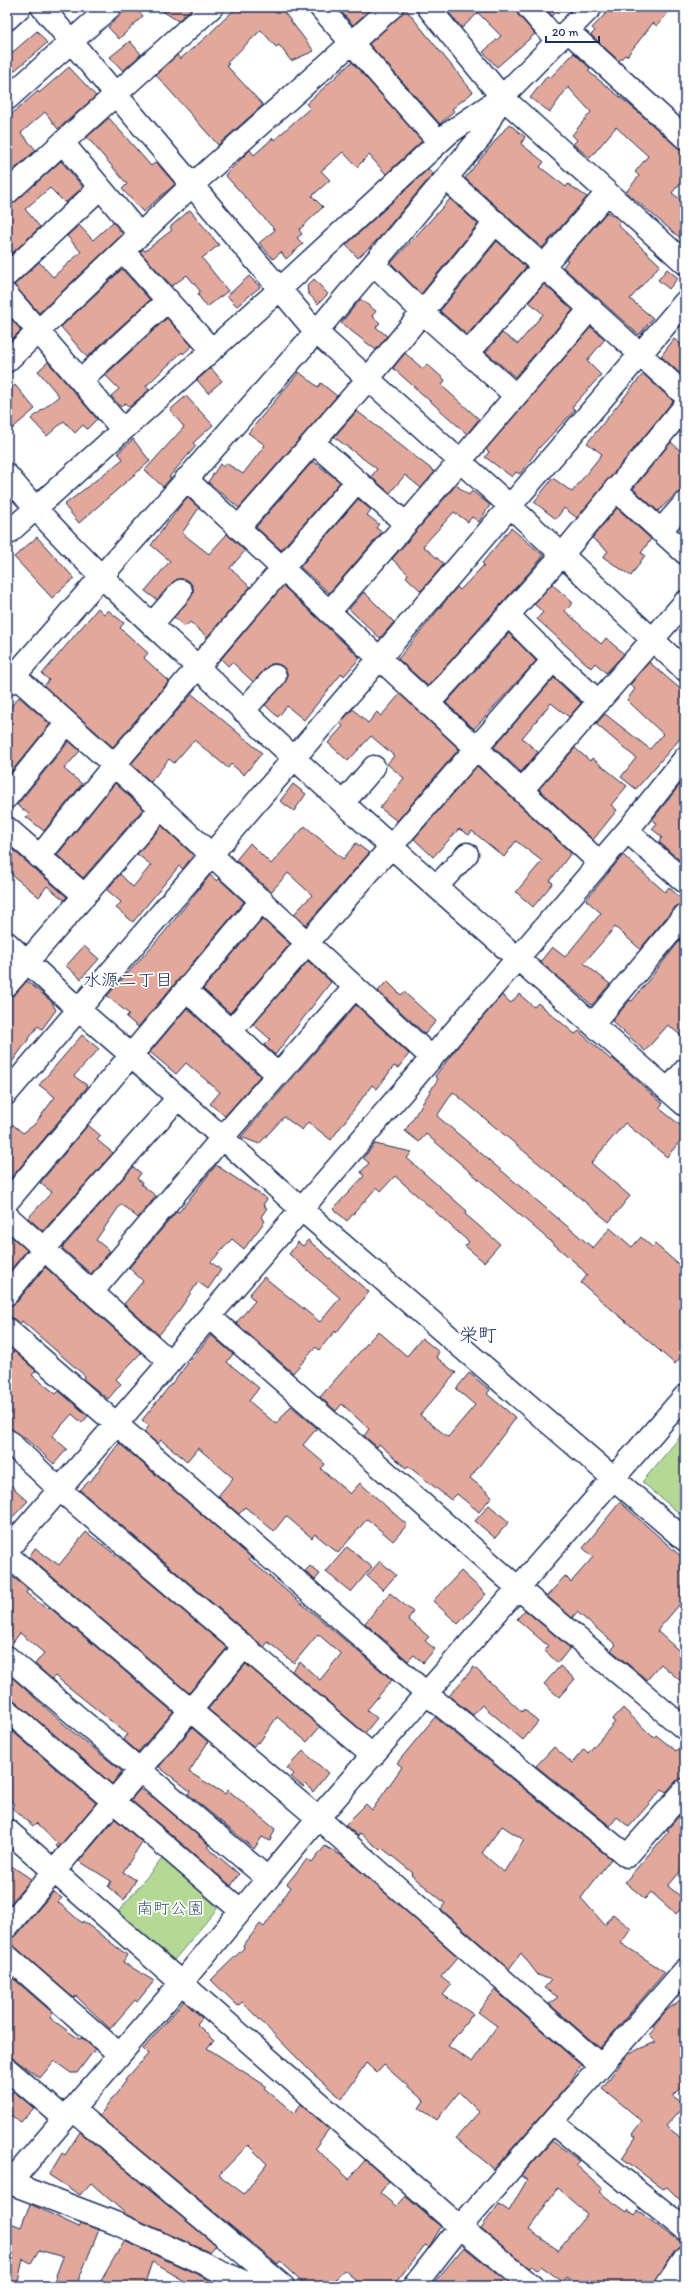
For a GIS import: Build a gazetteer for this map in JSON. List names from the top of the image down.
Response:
{
  "districts": ["水源二丁目", "栄町"],
  "parks": ["南町公園"],
  "scale_bar": "20 m"
}
